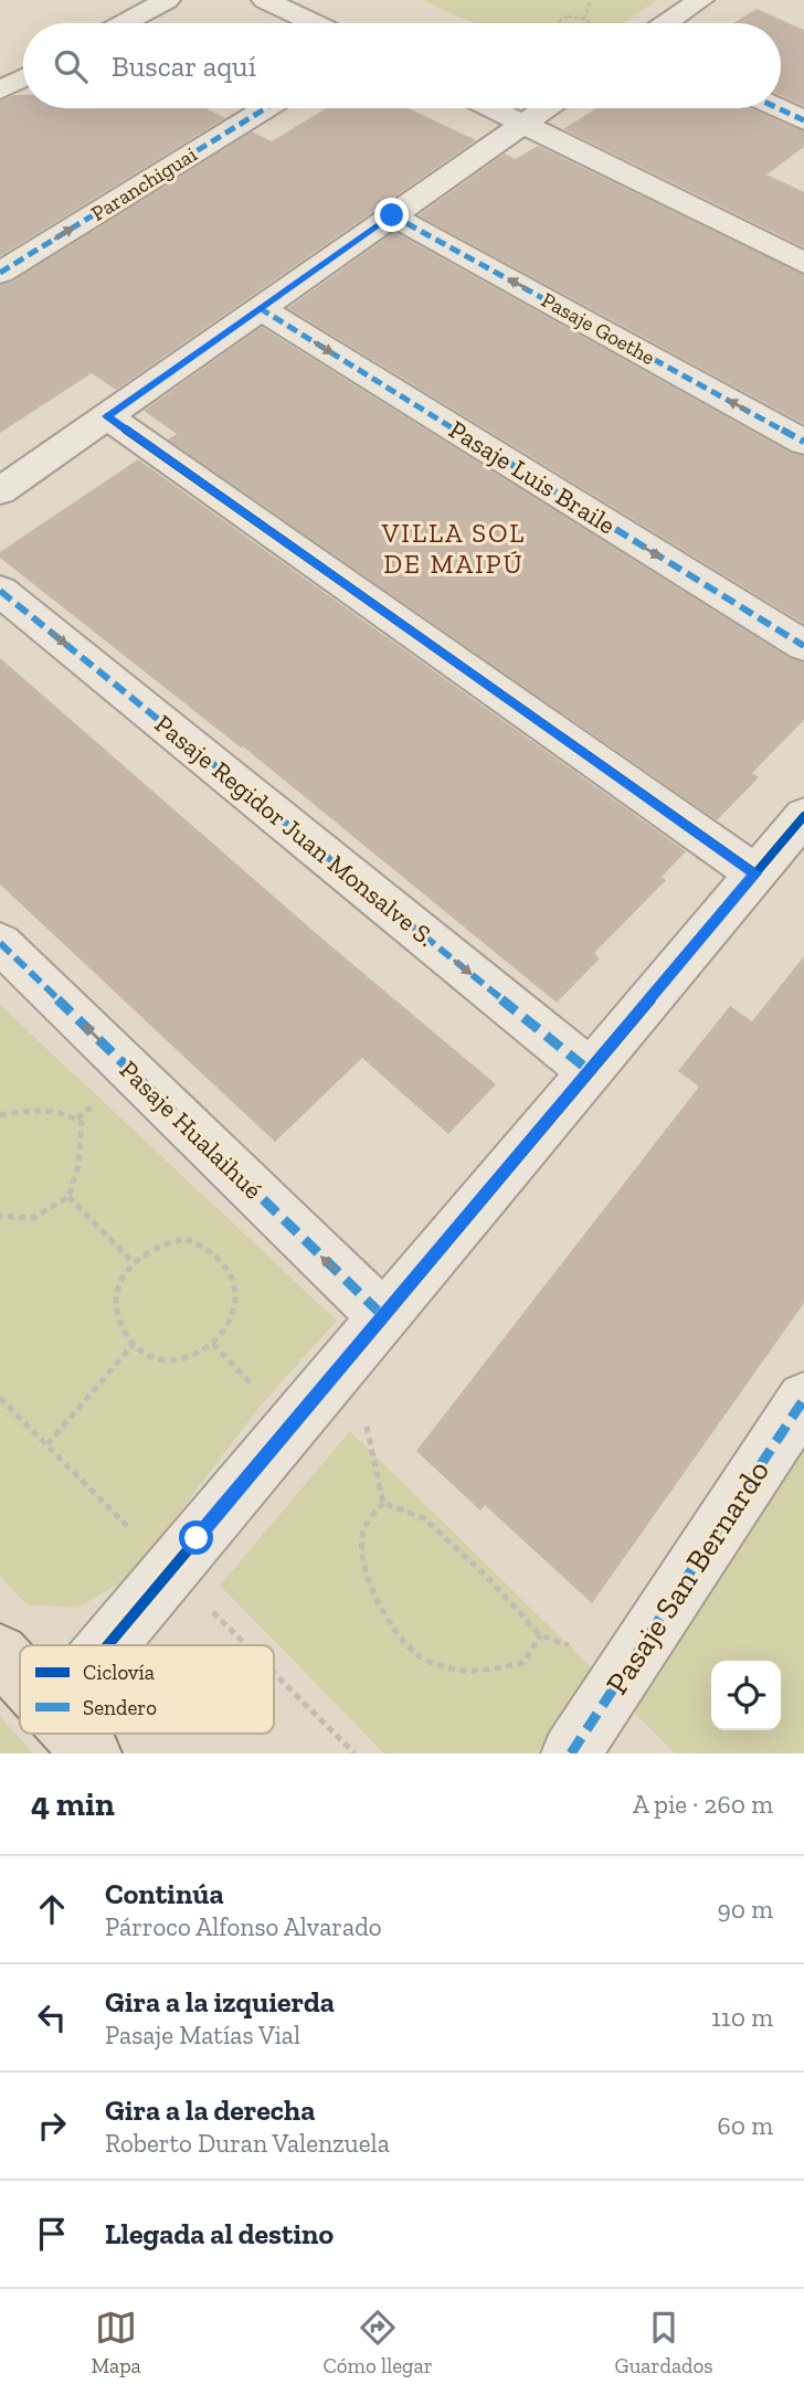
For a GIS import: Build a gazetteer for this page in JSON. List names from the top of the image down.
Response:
{
  "streets": {
    "street": [
      "Paranchiguai",
      "Pasaje Goethe",
      "Pasaje Luis Braile",
      "Pasaje Regidor Juan Monsalve S.",
      "Pasaje Hualaihué",
      "Pasaje San Bernardo"
    ]
  },
  "one_way": ["Pasaje Hualaihué"],
  "districts": ["VILLA SOL DE MAIPÚ"],
  "legend": ["Ciclovía", "Sendero"],
  "page": {
    "search": "Buscar aquí",
    "heading": ["4 min", "A pie · 260 m"],
    "list": [
      ["Continúa", "Párroco Alfonso Alvarado", "90 m"],
      ["Gira a la izquierda", "Pasaje Matías Vial", "110 m"],
      ["Gira a la derecha", "Roberto Duran Valenzuela", "60 m"],
      "Llegada al destino"
    ],
    "nav": ["Mapa", "Cómo llegar", "Guardados"]
  }
}
